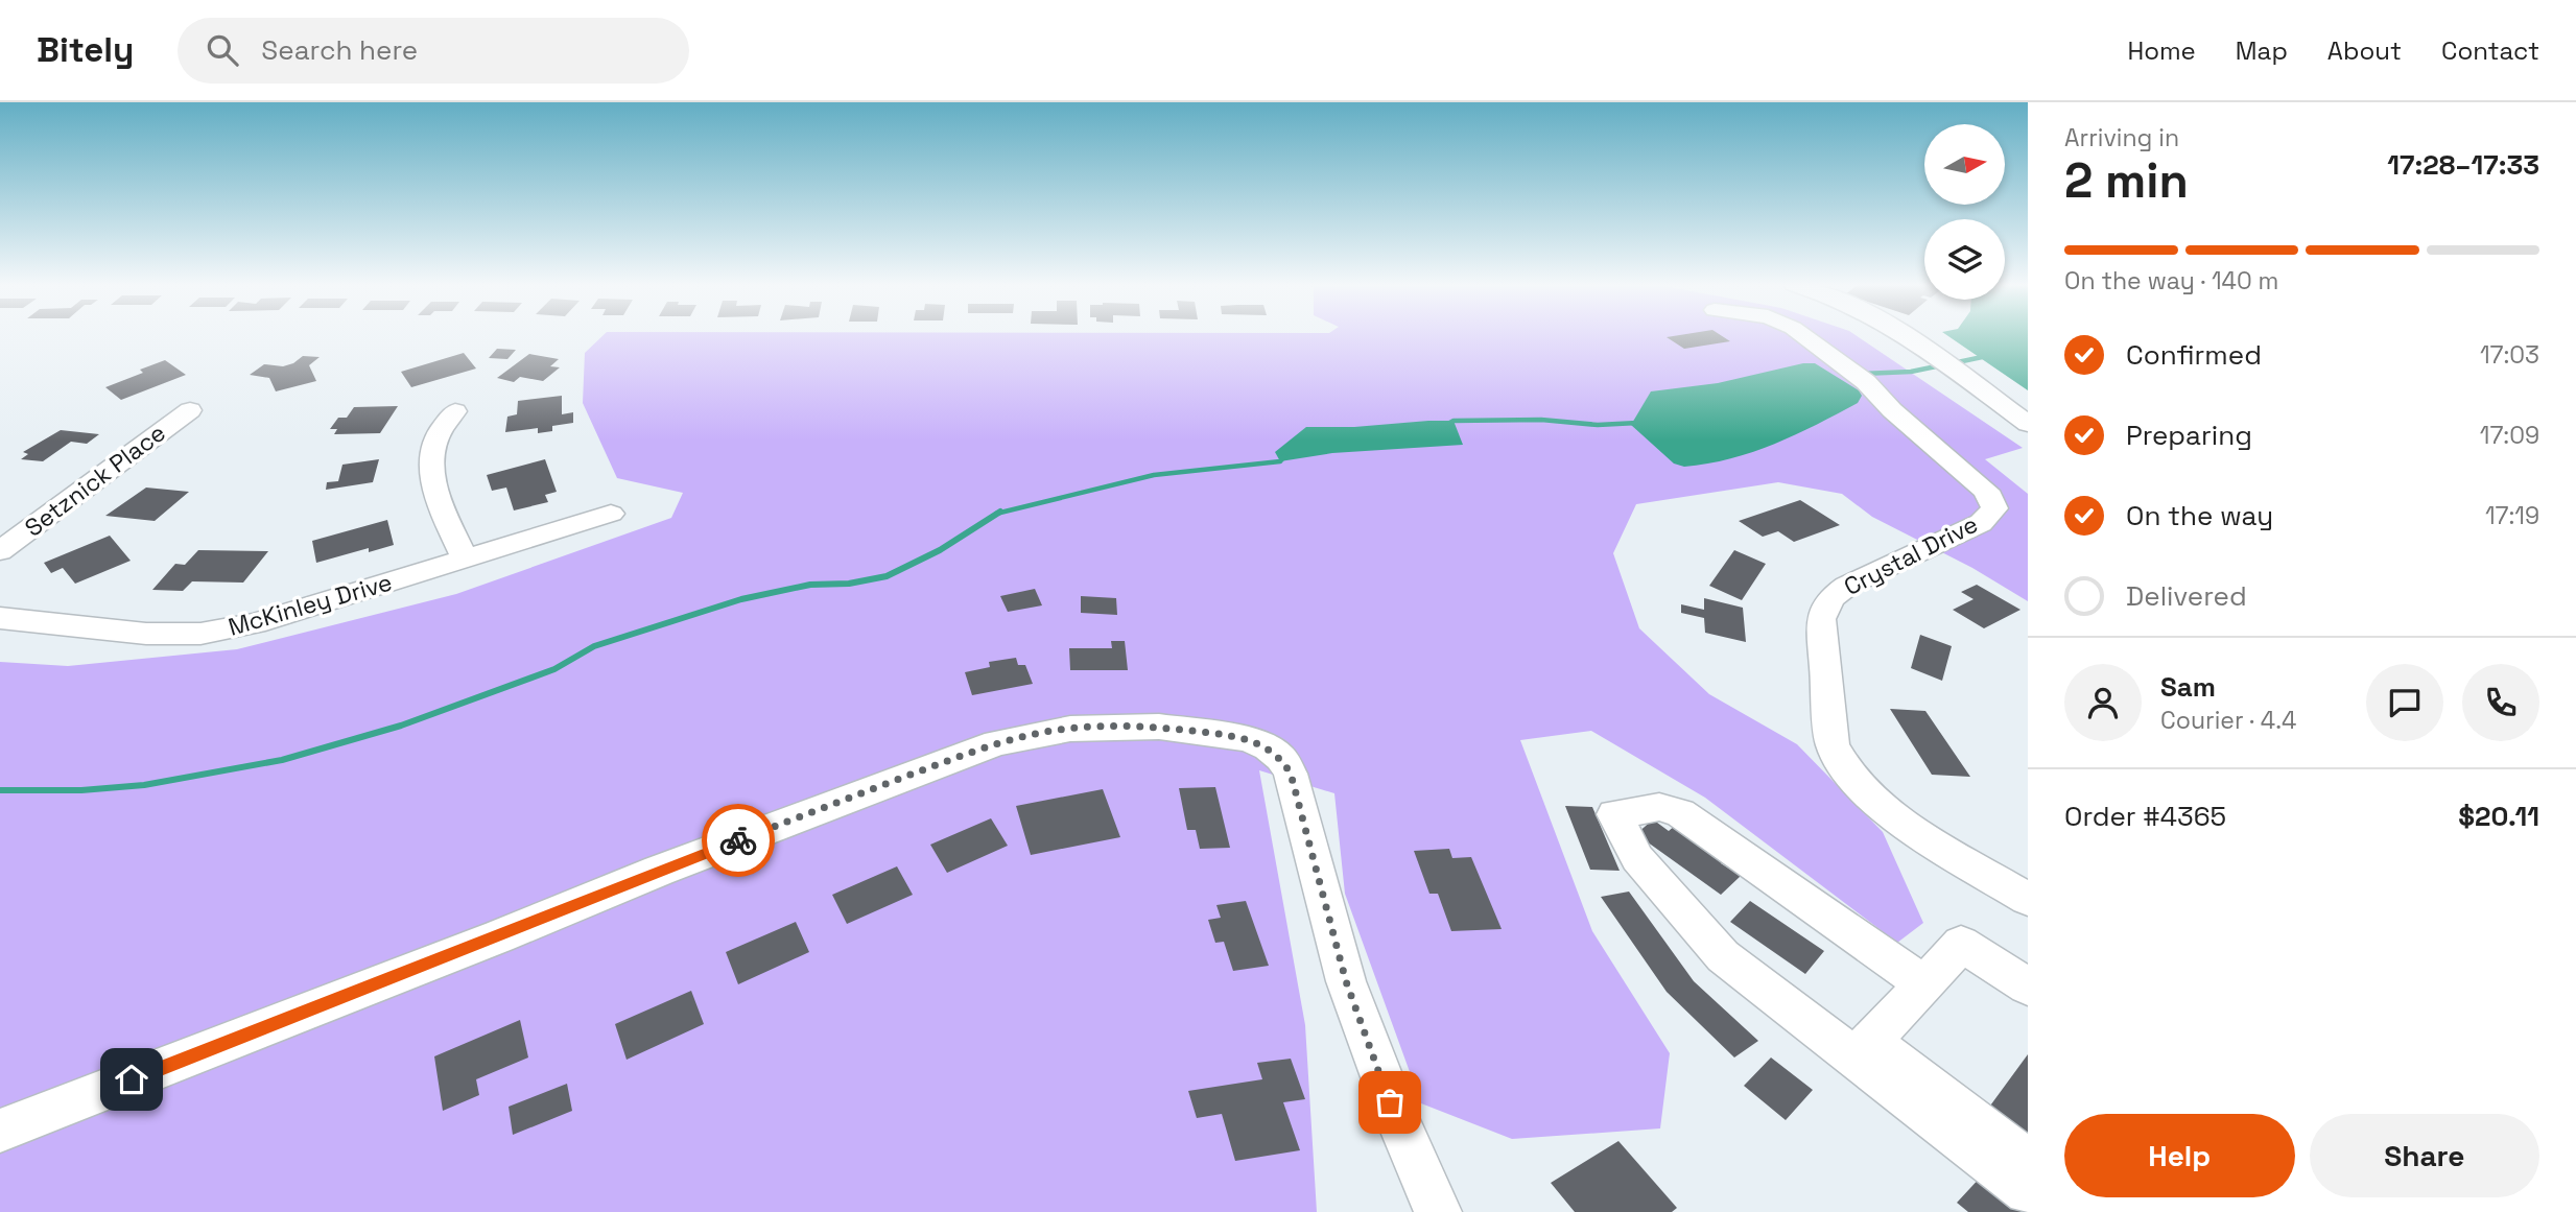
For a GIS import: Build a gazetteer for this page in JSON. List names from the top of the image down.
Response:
{
  "streets": {
    "street": ["Setznick Place", "Crystal Drive", "McKinley Drive"]
  },
  "north": "right",
  "page": {
    "header": "Bitely",
    "search": "Search here",
    "nav": [
      "Home",
      "Map",
      "About",
      "Contact"
    ],
    "heading": ["2 min", "Arriving in", "17:28–17:33"],
    "panel": [
      "Sam",
      "Courier · 4.4",
      "Order #4365",
      "$20.11"
    ],
    "bar": "On the way · 140 m",
    "list": [
      ["Confirmed", "17:03"],
      ["Preparing", "17:09"],
      ["On the way", "17:19"],
      "Delivered"
    ],
    "buttons": ["Help", "Share"]
  }
}
